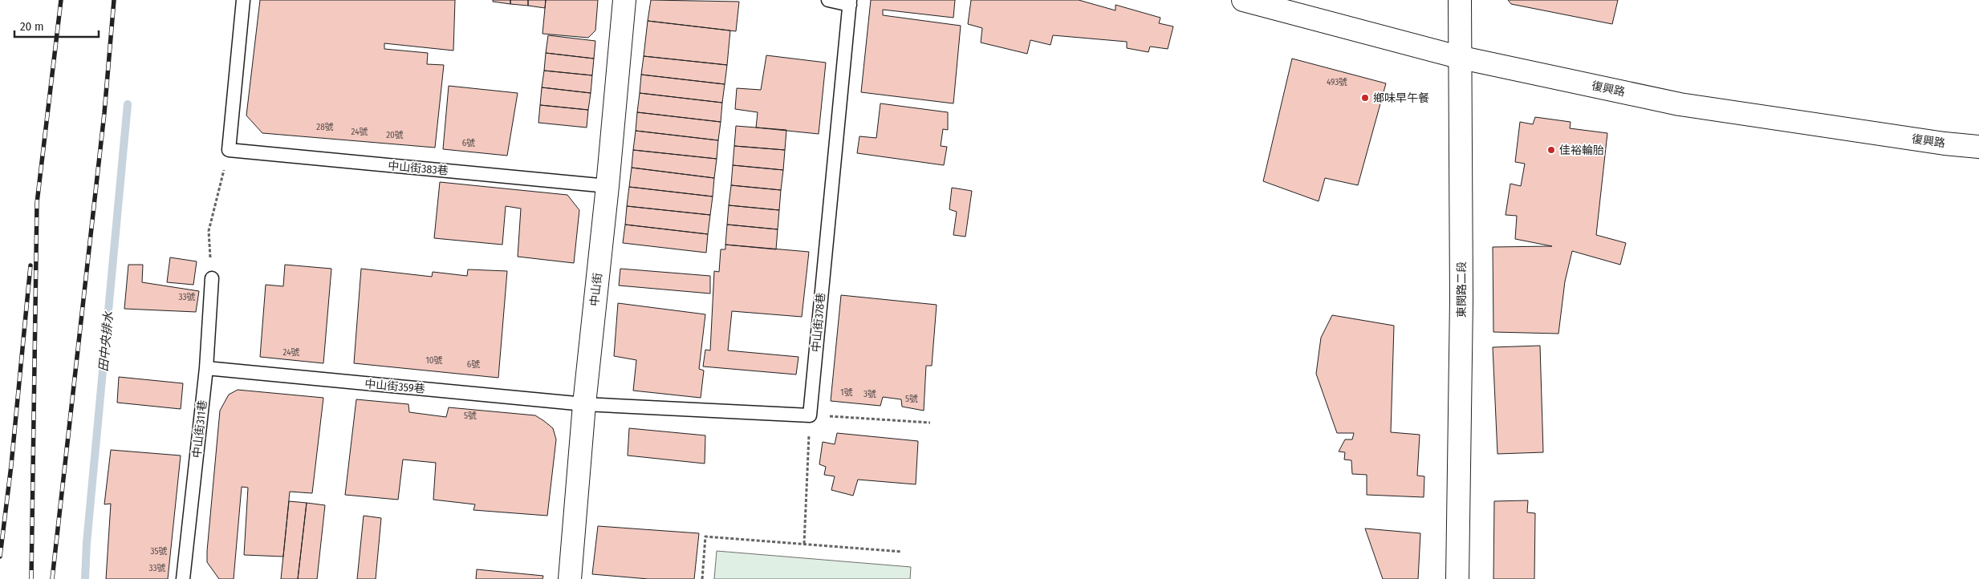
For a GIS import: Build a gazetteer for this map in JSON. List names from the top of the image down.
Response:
{
  "streets": {
    "street": ["復興路", "中山街", "東閔路二段"],
    "lane": [
      "中山街383巷",
      "中山街378巷",
      "中山街359巷",
      "中山街311巷"
    ]
  },
  "crossings": [
    ["復興路", "東閔路二段"],
    ["中山街383巷", "中山街"],
    ["中山街", "中山街359巷"],
    ["中山街359巷", "中山街311巷"]
  ],
  "water": ["田中央排水"],
  "places": ["鄉味早午餐", "佳裕輪胎"],
  "house_numbers": [
    "493號",
    "28號",
    "24號",
    "20號",
    "6號",
    "33號",
    "24號",
    "10號",
    "6號",
    "1號",
    "3號",
    "5號",
    "5號",
    "35號",
    "33號"
  ],
  "scale_bar": "20 m"
}
